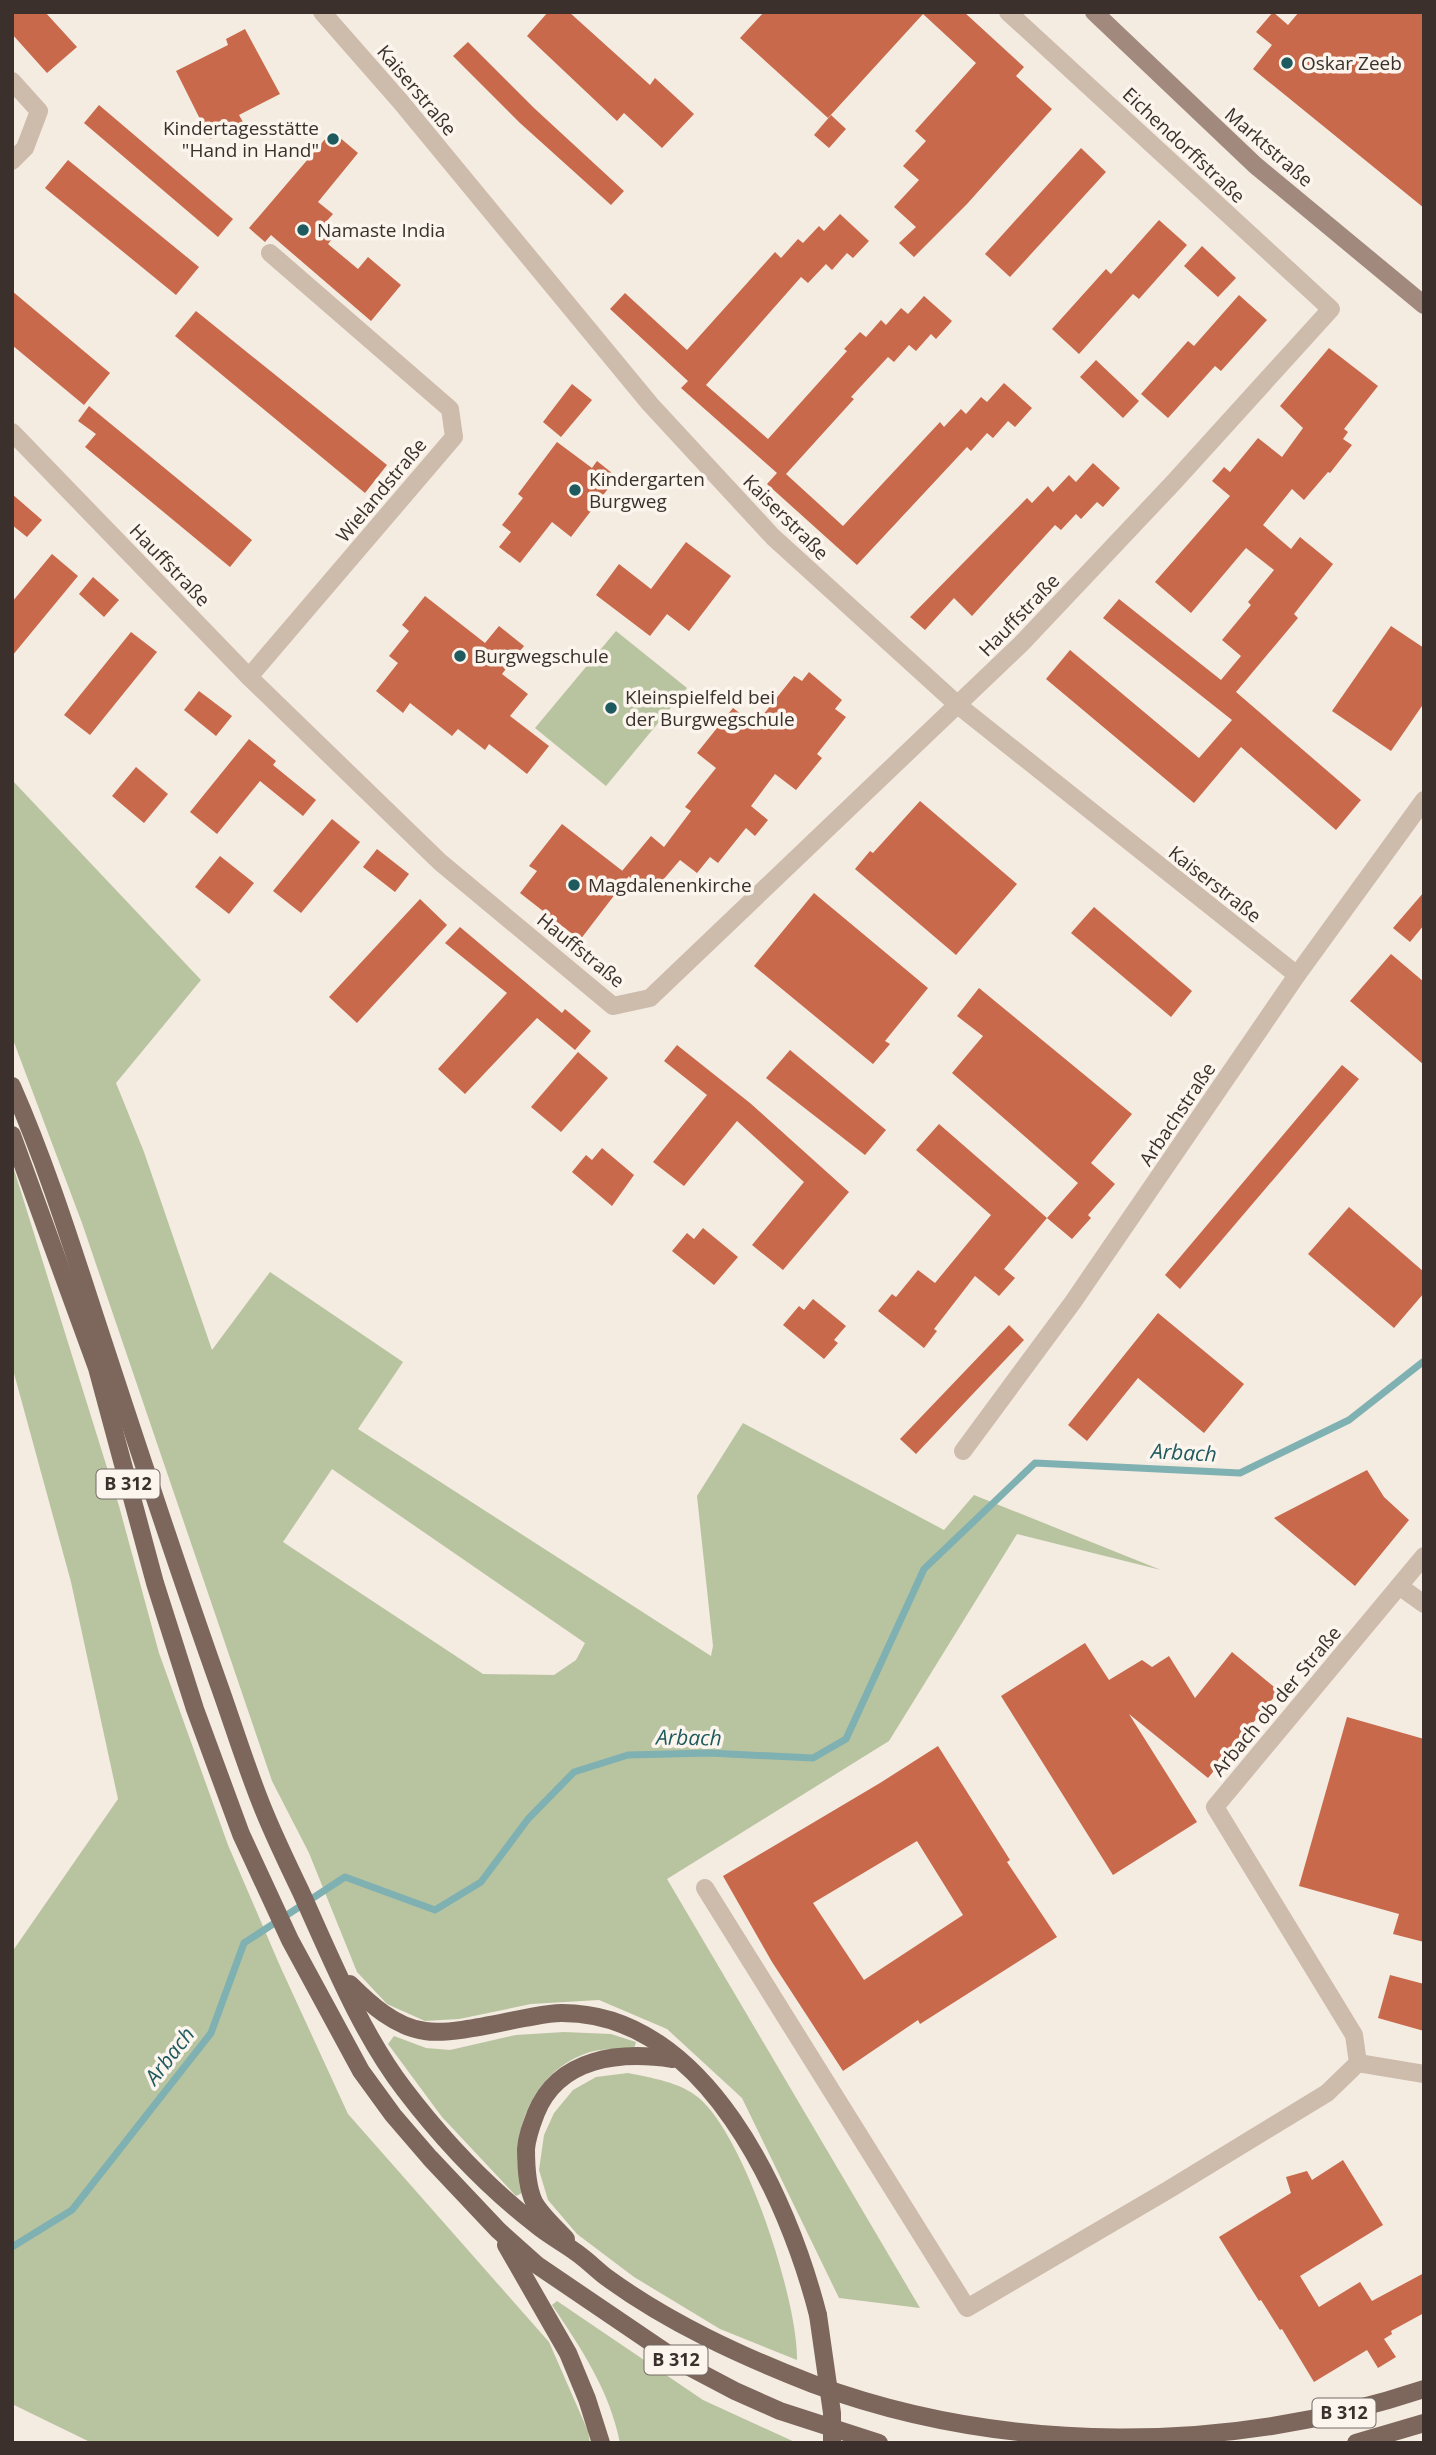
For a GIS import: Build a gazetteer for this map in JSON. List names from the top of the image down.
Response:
{
  "streets": {
    "main road": ["Marktstraße", "B 312"],
    "street": [
      "Kaiserstraße",
      "Eichendorffstraße",
      "Wielandstraße",
      "Hauffstraße",
      "Arbachstraße",
      "Arbach ob der Straße"
    ]
  },
  "crossings": [
    ["Kaiserstraße", "Hauffstraße"],
    ["Kaiserstraße", "Arbachstraße"],
    ["Eichendorffstraße", "Hauffstraße"],
    ["Wielandstraße", "Hauffstraße"]
  ],
  "water": ["Arbach"],
  "places": [
    "Oskar Zeeb",
    "Kindertagesstätte \"Hand in Hand\"",
    "Namaste India",
    "Kindergarten Burgweg",
    "Burgwegschule",
    "Kleinspielfeld bei der Burgwegschule",
    "Magdalenenkirche"
  ]
}
